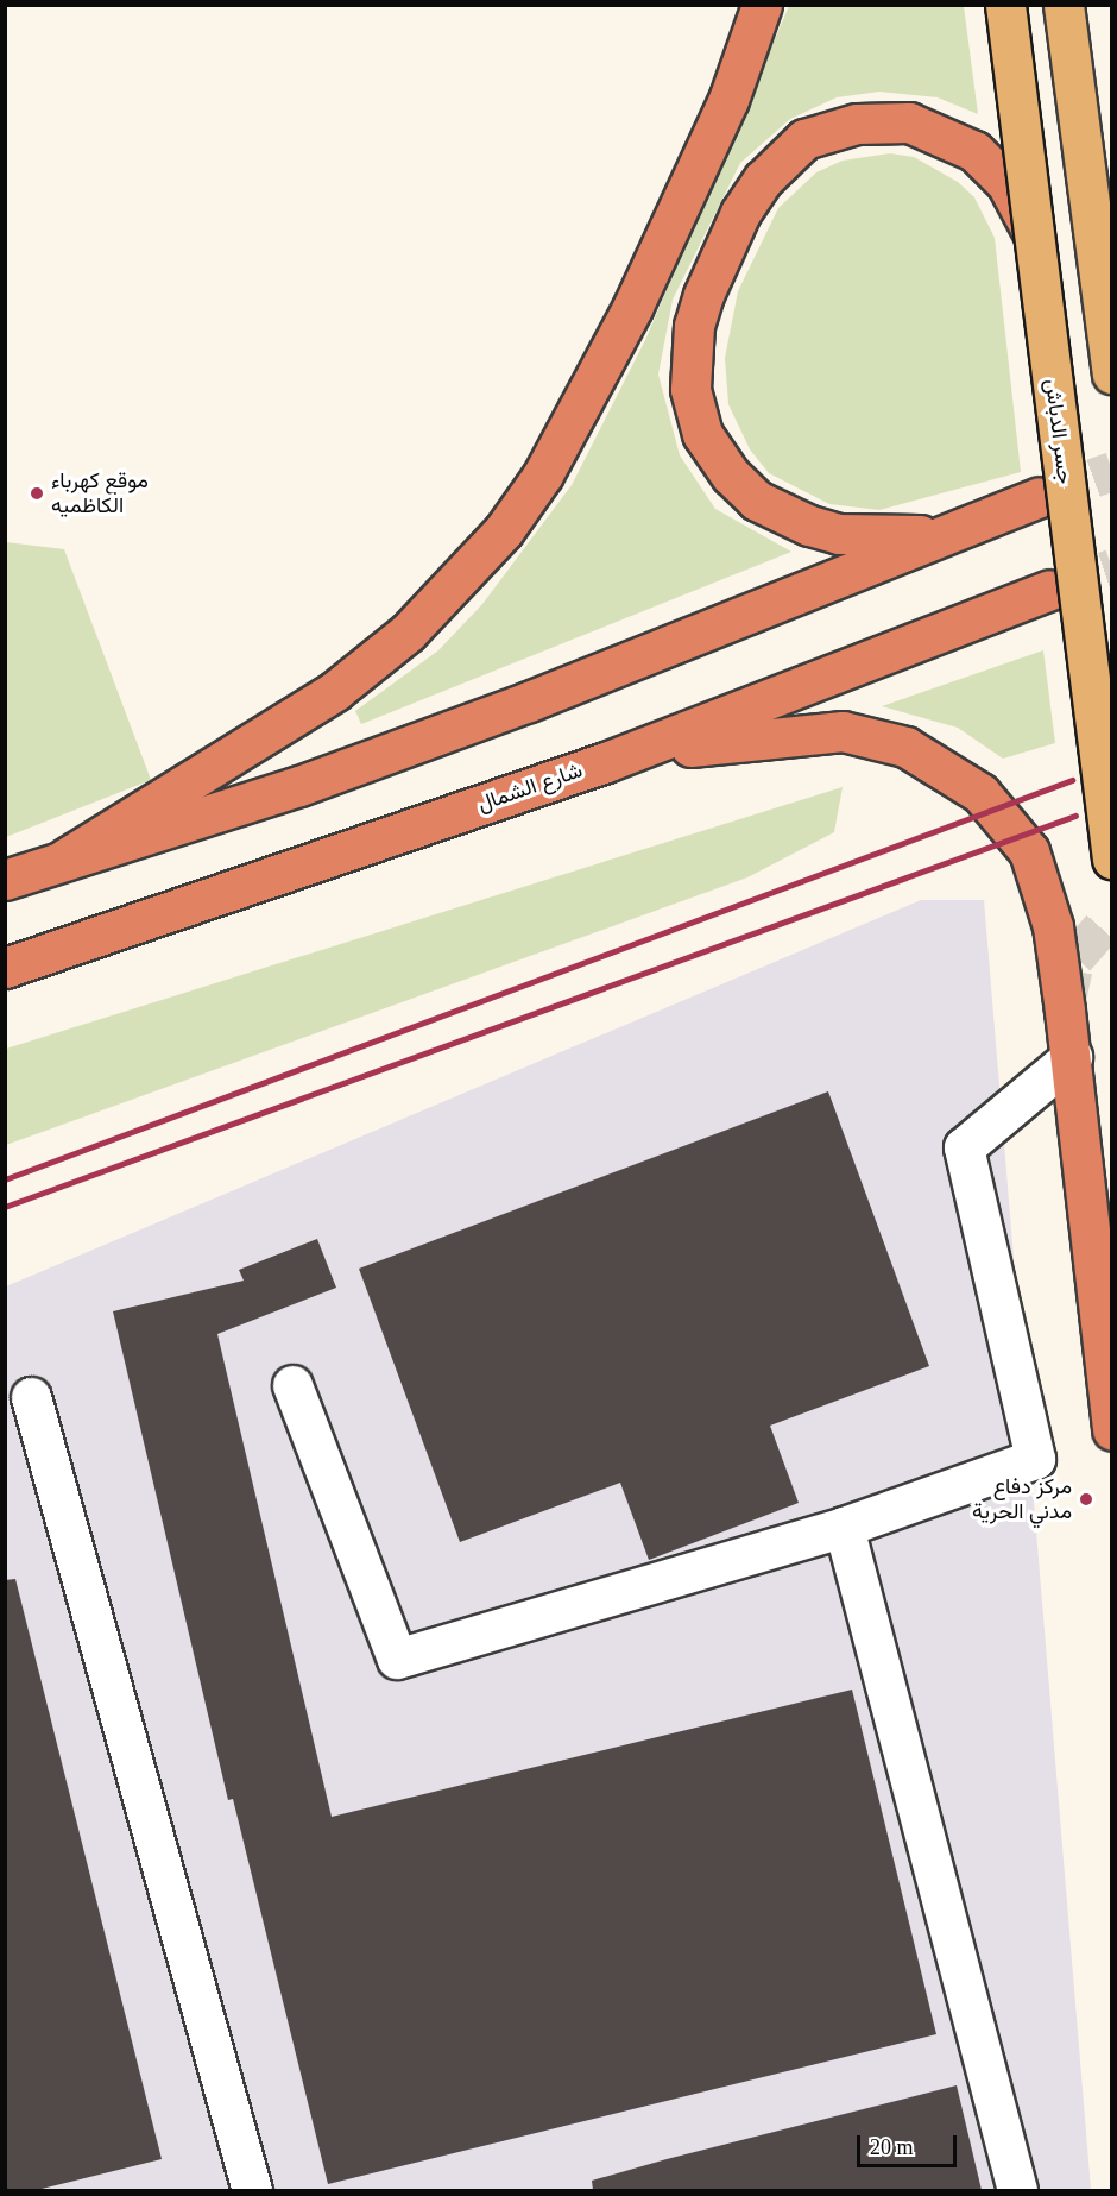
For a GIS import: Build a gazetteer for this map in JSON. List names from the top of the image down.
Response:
{
  "streets": {
    "highway": ["شارع الشمال"],
    "main road": ["جسر الدباش"]
  },
  "places": ["موقع كهرباء الكاظميه", "مركز دفاع مدني الحرية"],
  "scale_bar": "20 m"
}
